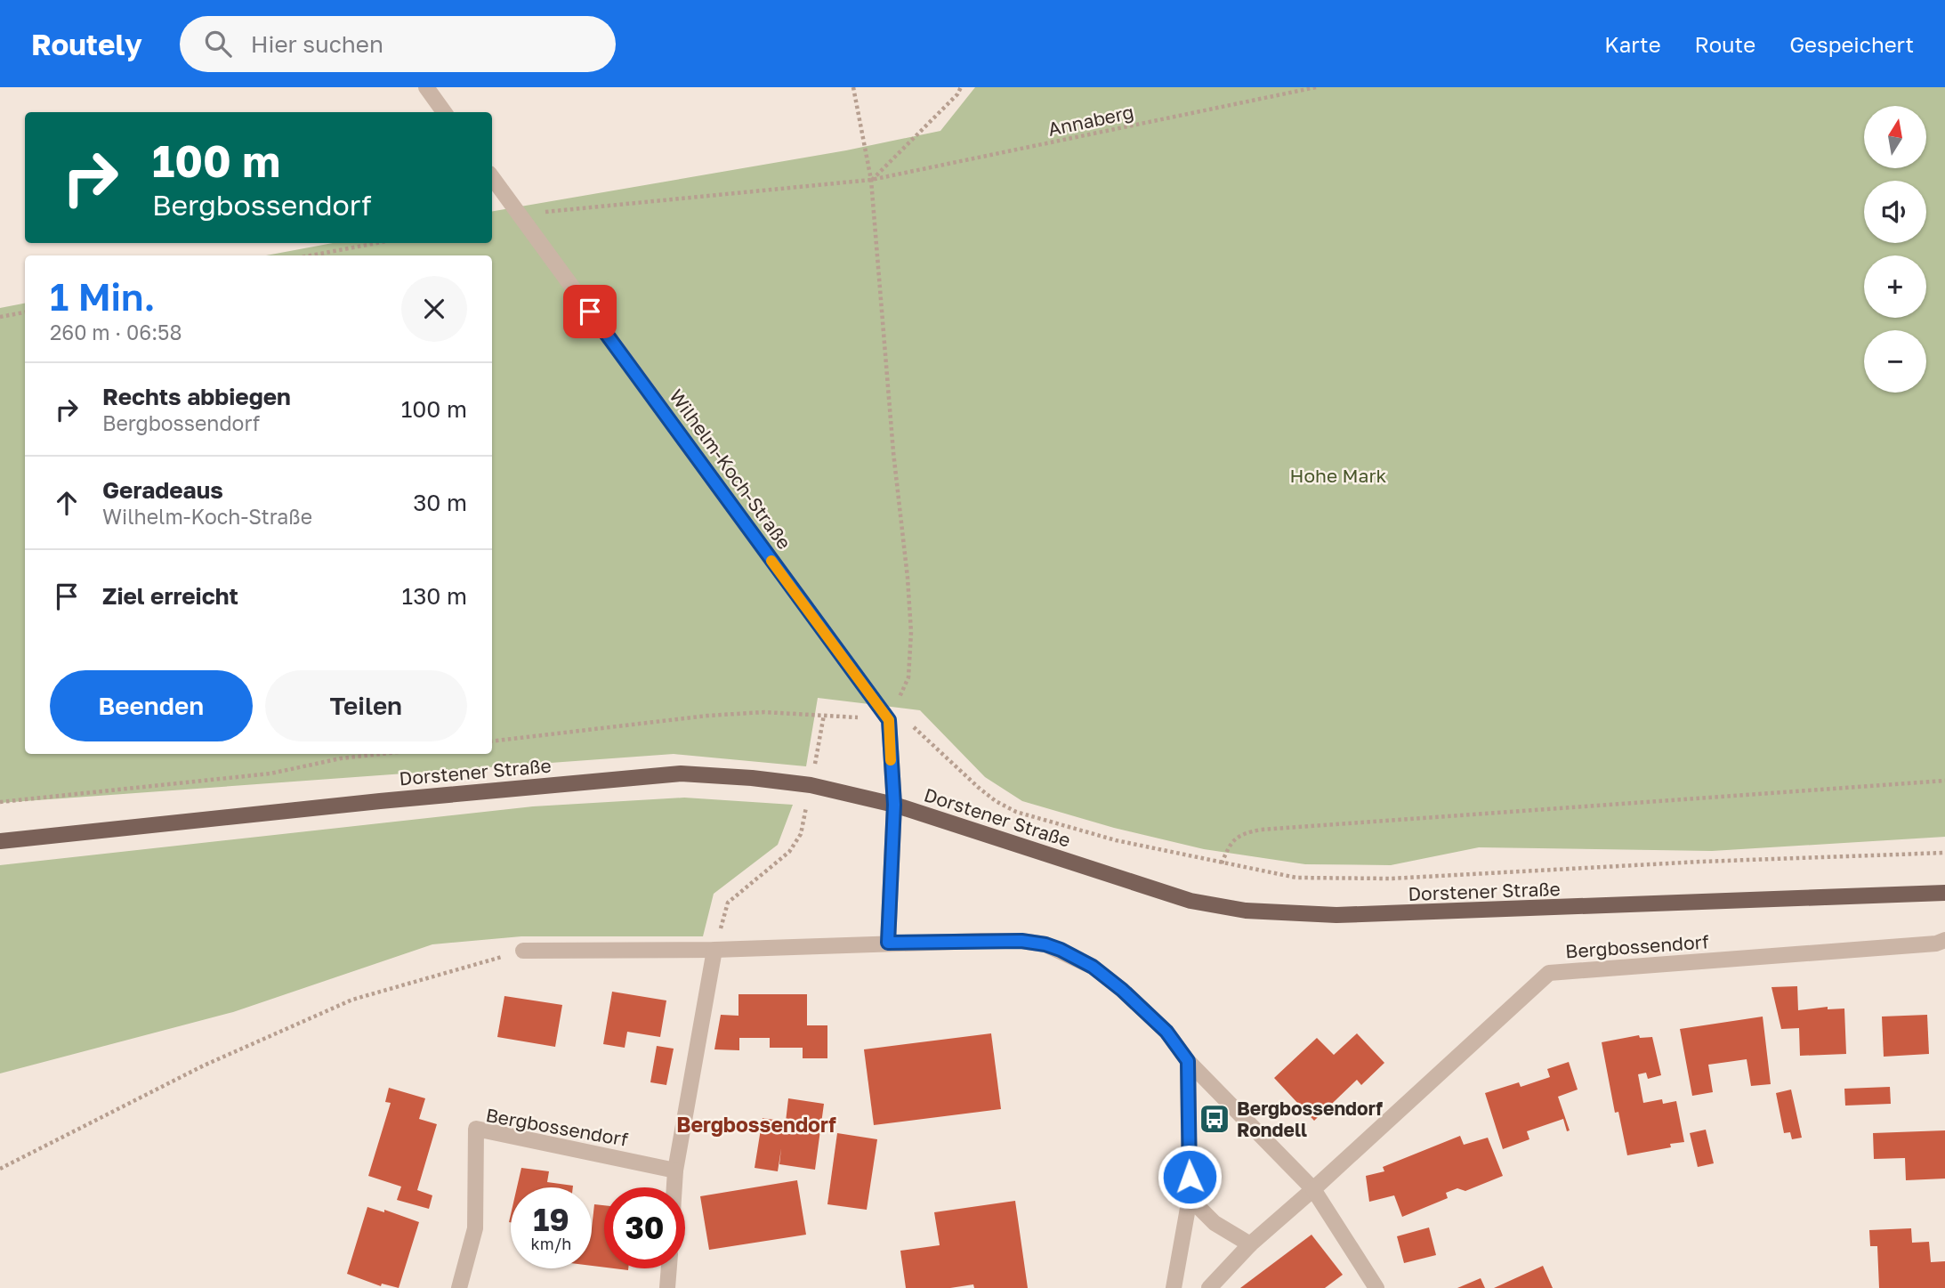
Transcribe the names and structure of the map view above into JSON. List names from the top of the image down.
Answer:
{
  "streets": {
    "main road": ["Dorstener Straße"],
    "street": ["Wilhelm-Koch-Straße", "Bergbossendorf"],
    "path": ["Annaberg"]
  },
  "crossings": [
    ["Annaberg", "Wilhelm-Koch-Straße"]
  ],
  "districts": ["Bergbossendorf"],
  "parks": ["Hohe Mark"],
  "places": {
    "bus stop": ["Bergbossendorf Rondell"]
  },
  "north": "top",
  "page": {
    "header": "Routely",
    "search": "Hier suchen",
    "nav": ["Karte", "Route", "Gespeichert"],
    "map_buttons": ["+", "−"],
    "turn": ["100 m", "Bergbossendorf"],
    "heading": ["1 Min.", "260 m · 06:58"],
    "list": [
      {
        "name": "Rechts abbiegen",
        "note": "Bergbossendorf",
        "value": "100 m"
      },
      {
        "name": "Geradeaus",
        "note": "Wilhelm-Koch-Straße",
        "value": "30 m"
      },
      {
        "name": "Ziel erreicht",
        "value": "130 m"
      }
    ],
    "buttons": ["Beenden", "Teilen"],
    "speed": "19 km/h",
    "limit": "30"
  }
}
